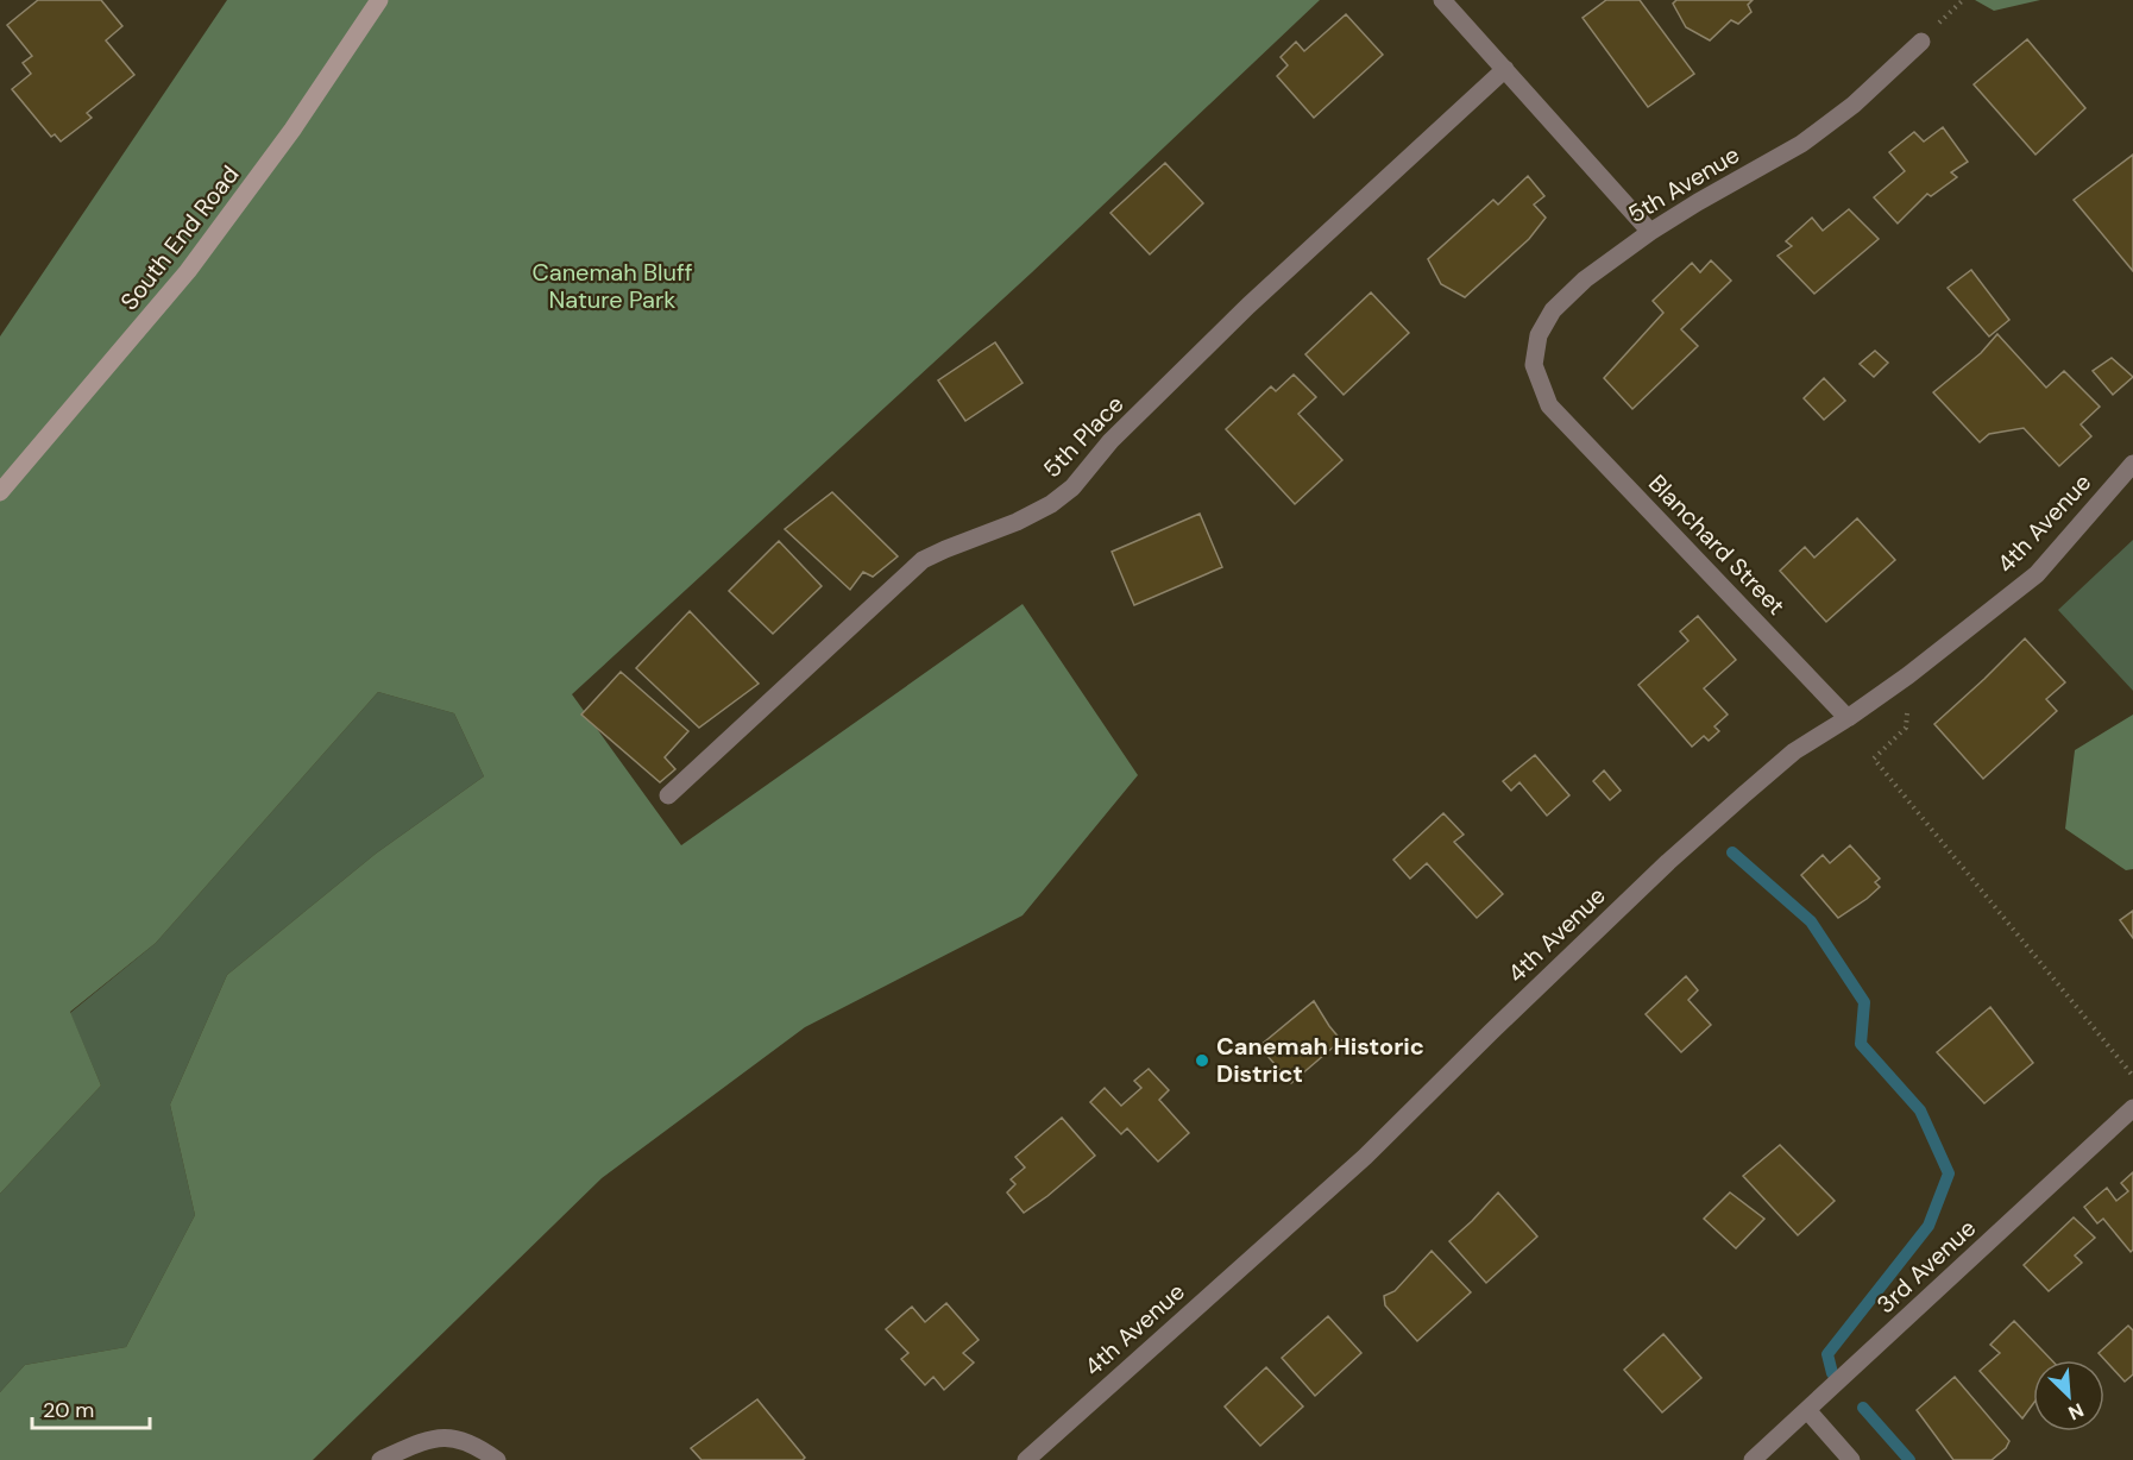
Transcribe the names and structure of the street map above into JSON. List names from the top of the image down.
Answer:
{
  "streets": {
    "main road": ["South End Road"],
    "street": [
      "5th Avenue",
      "5th Place",
      "4th Avenue",
      "Blanchard Street",
      "3rd Avenue"
    ]
  },
  "crossings": [
    ["5th Avenue", "Blanchard Street"],
    ["4th Avenue", "Blanchard Street"]
  ],
  "parks": ["Canemah Bluff Nature Park"],
  "places": ["Canemah Historic District"],
  "scale_bar": "20 m",
  "north": "bottom right"
}
